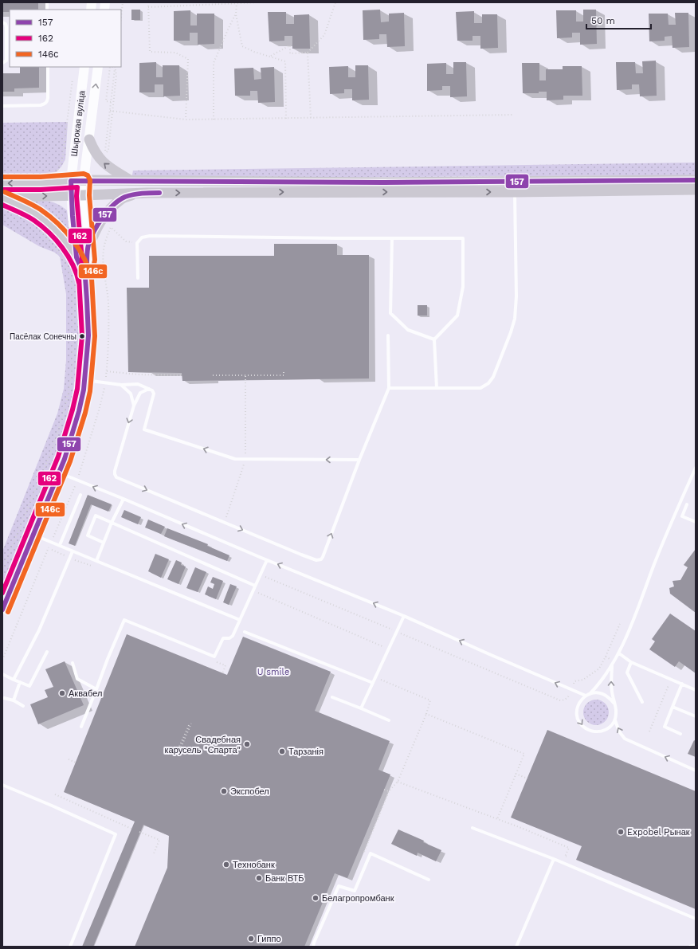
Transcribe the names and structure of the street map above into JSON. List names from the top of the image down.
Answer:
{
  "streets": {
    "main road": ["Шырокая вуліца"]
  },
  "parks": ["U smile"],
  "places": [
    "Пасёлак Сонечны",
    "Аквабел",
    "Свадебная карусель \"Спарта\"",
    "Тарзанія",
    "Экспобел",
    "Expobel Рынак",
    "Технобанк",
    "Банк ВТБ",
    "Белагропромбанк",
    "Гиппо"
  ],
  "lines": ["transit line 146с", "transit line 157", "transit line 162"],
  "legend": ["157", "162", "146с"],
  "scale_bar": "50 m"
}
